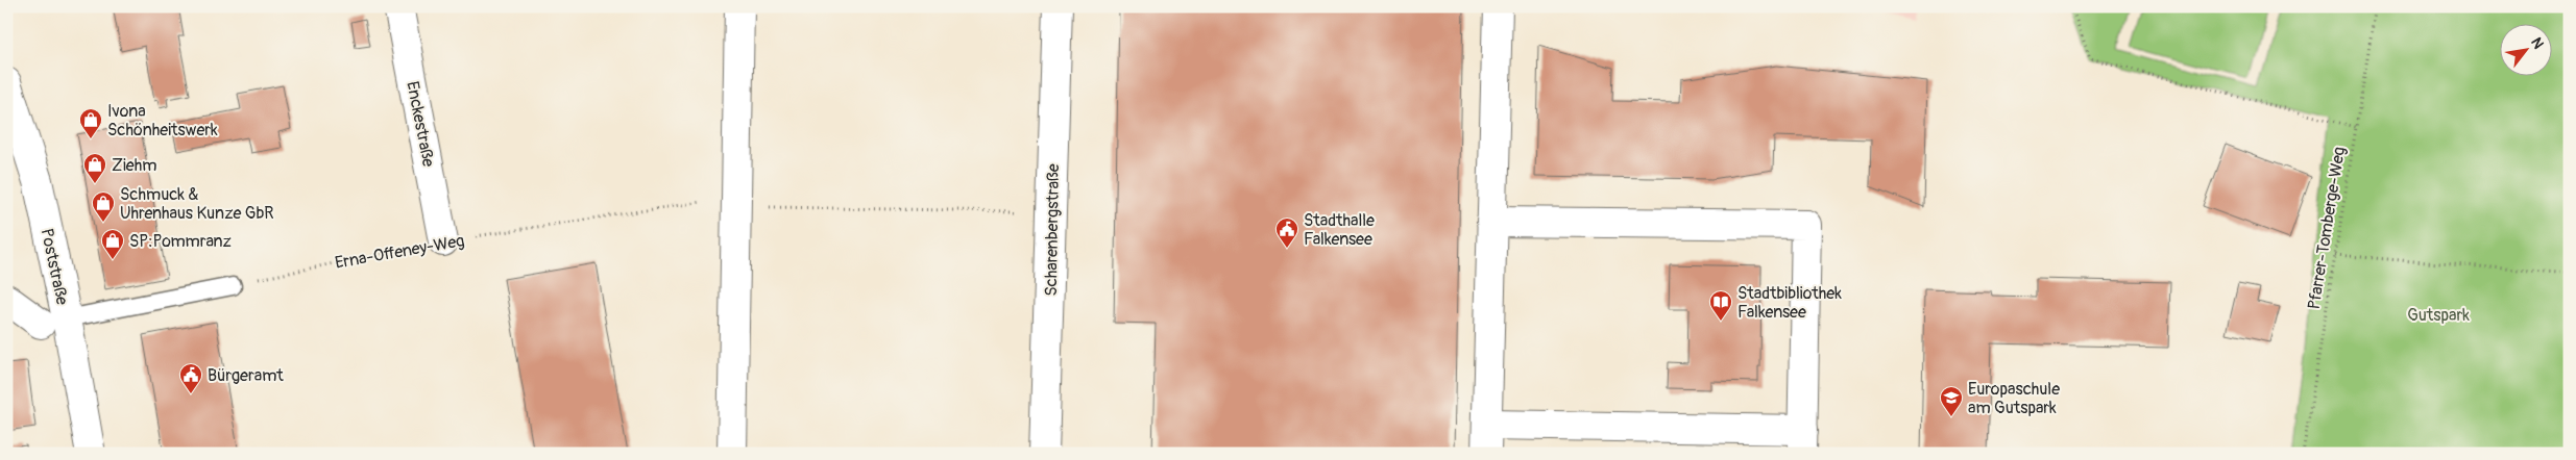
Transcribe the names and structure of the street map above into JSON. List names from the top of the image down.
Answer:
{
  "streets": {
    "street": ["Enckestraße", "Scharenbergstraße", "Poststraße"],
    "path": ["Pfarrer-Tomberge-Weg", "Erna-Offeney-Weg"]
  },
  "crossings": [
    ["Enckestraße", "Erna-Offeney-Weg"],
    ["Scharenbergstraße", "Erna-Offeney-Weg"]
  ],
  "parks": ["Gutspark"],
  "places": {
    "shop": [
      "Ivona Schönheitswerk",
      "Ziehm",
      "Schmuck & Uhrenhaus Kunze GbR",
      "SP:Pommranz"
    ],
    "public building": ["Stadthalle Falkensee", "Bürgeramt"],
    "library": ["Stadtbibliothek Falkensee"],
    "school or university": ["Europaschule am Gutspark"]
  },
  "north": "top right"
}
